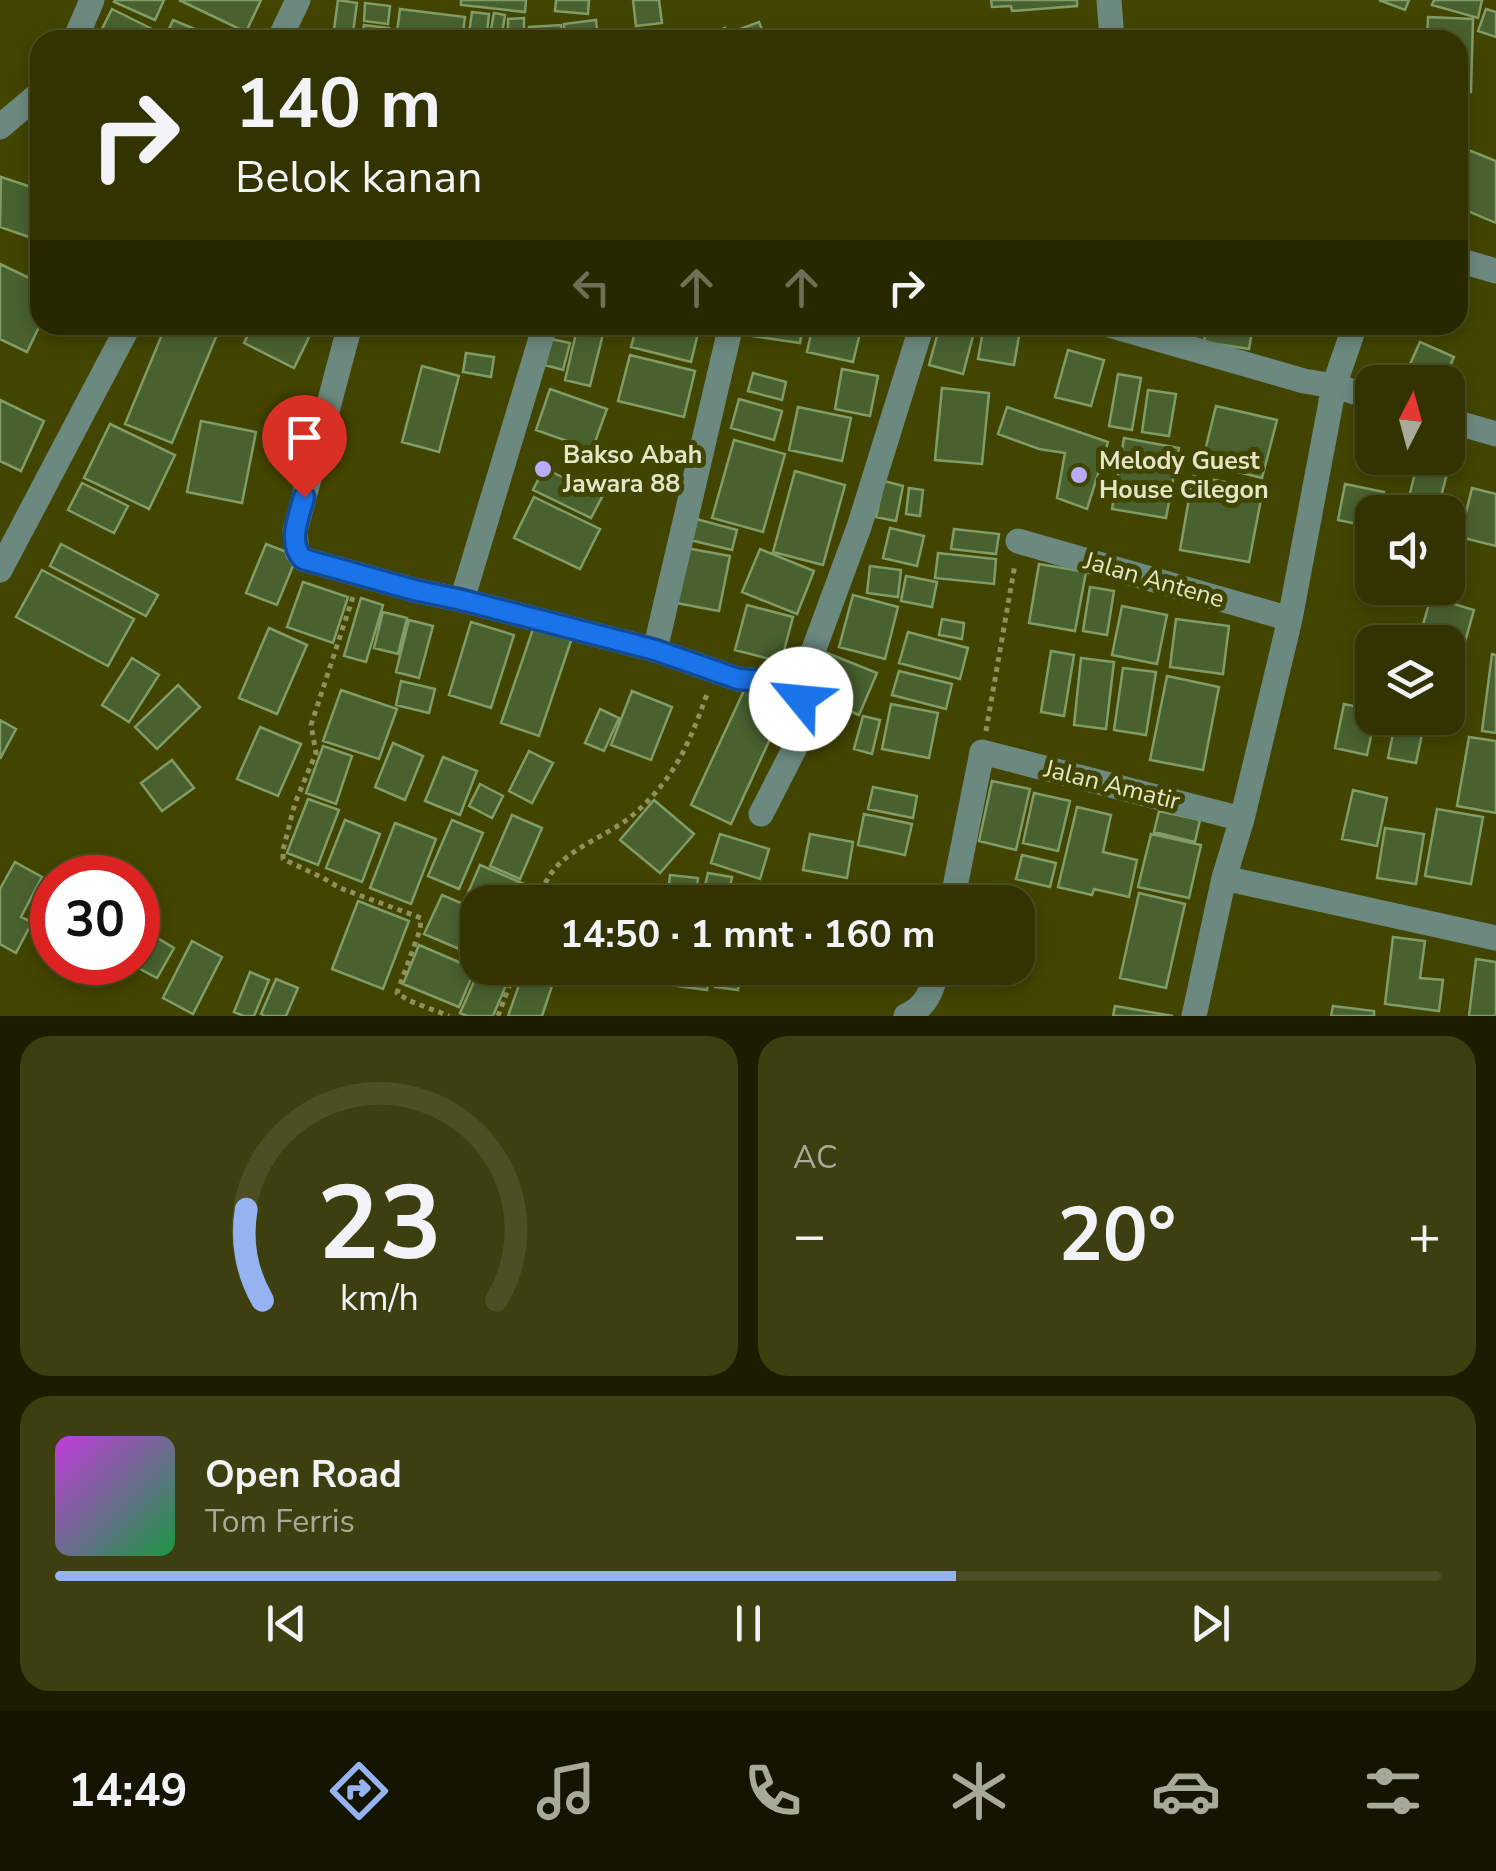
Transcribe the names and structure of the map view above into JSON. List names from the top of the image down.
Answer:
{
  "streets": {
    "street": ["Jalan Antene", "Jalan Amatir"]
  },
  "places": ["Bakso Abah Jawara 88", "Melody Guest House Cilegon"],
  "north": "top",
  "page": {
    "turn": ["140 m", "Belok kanan"],
    "limit": "30",
    "trip": "14:50 · 1 mnt · 160 m",
    "tile": "AC",
    "heat": ["−", "20°", "+"],
    "song": ["Open Road", "Tom Ferris"],
    "tabs": "14:49",
    "gauge": ["23", "km/h"]
  }
}
